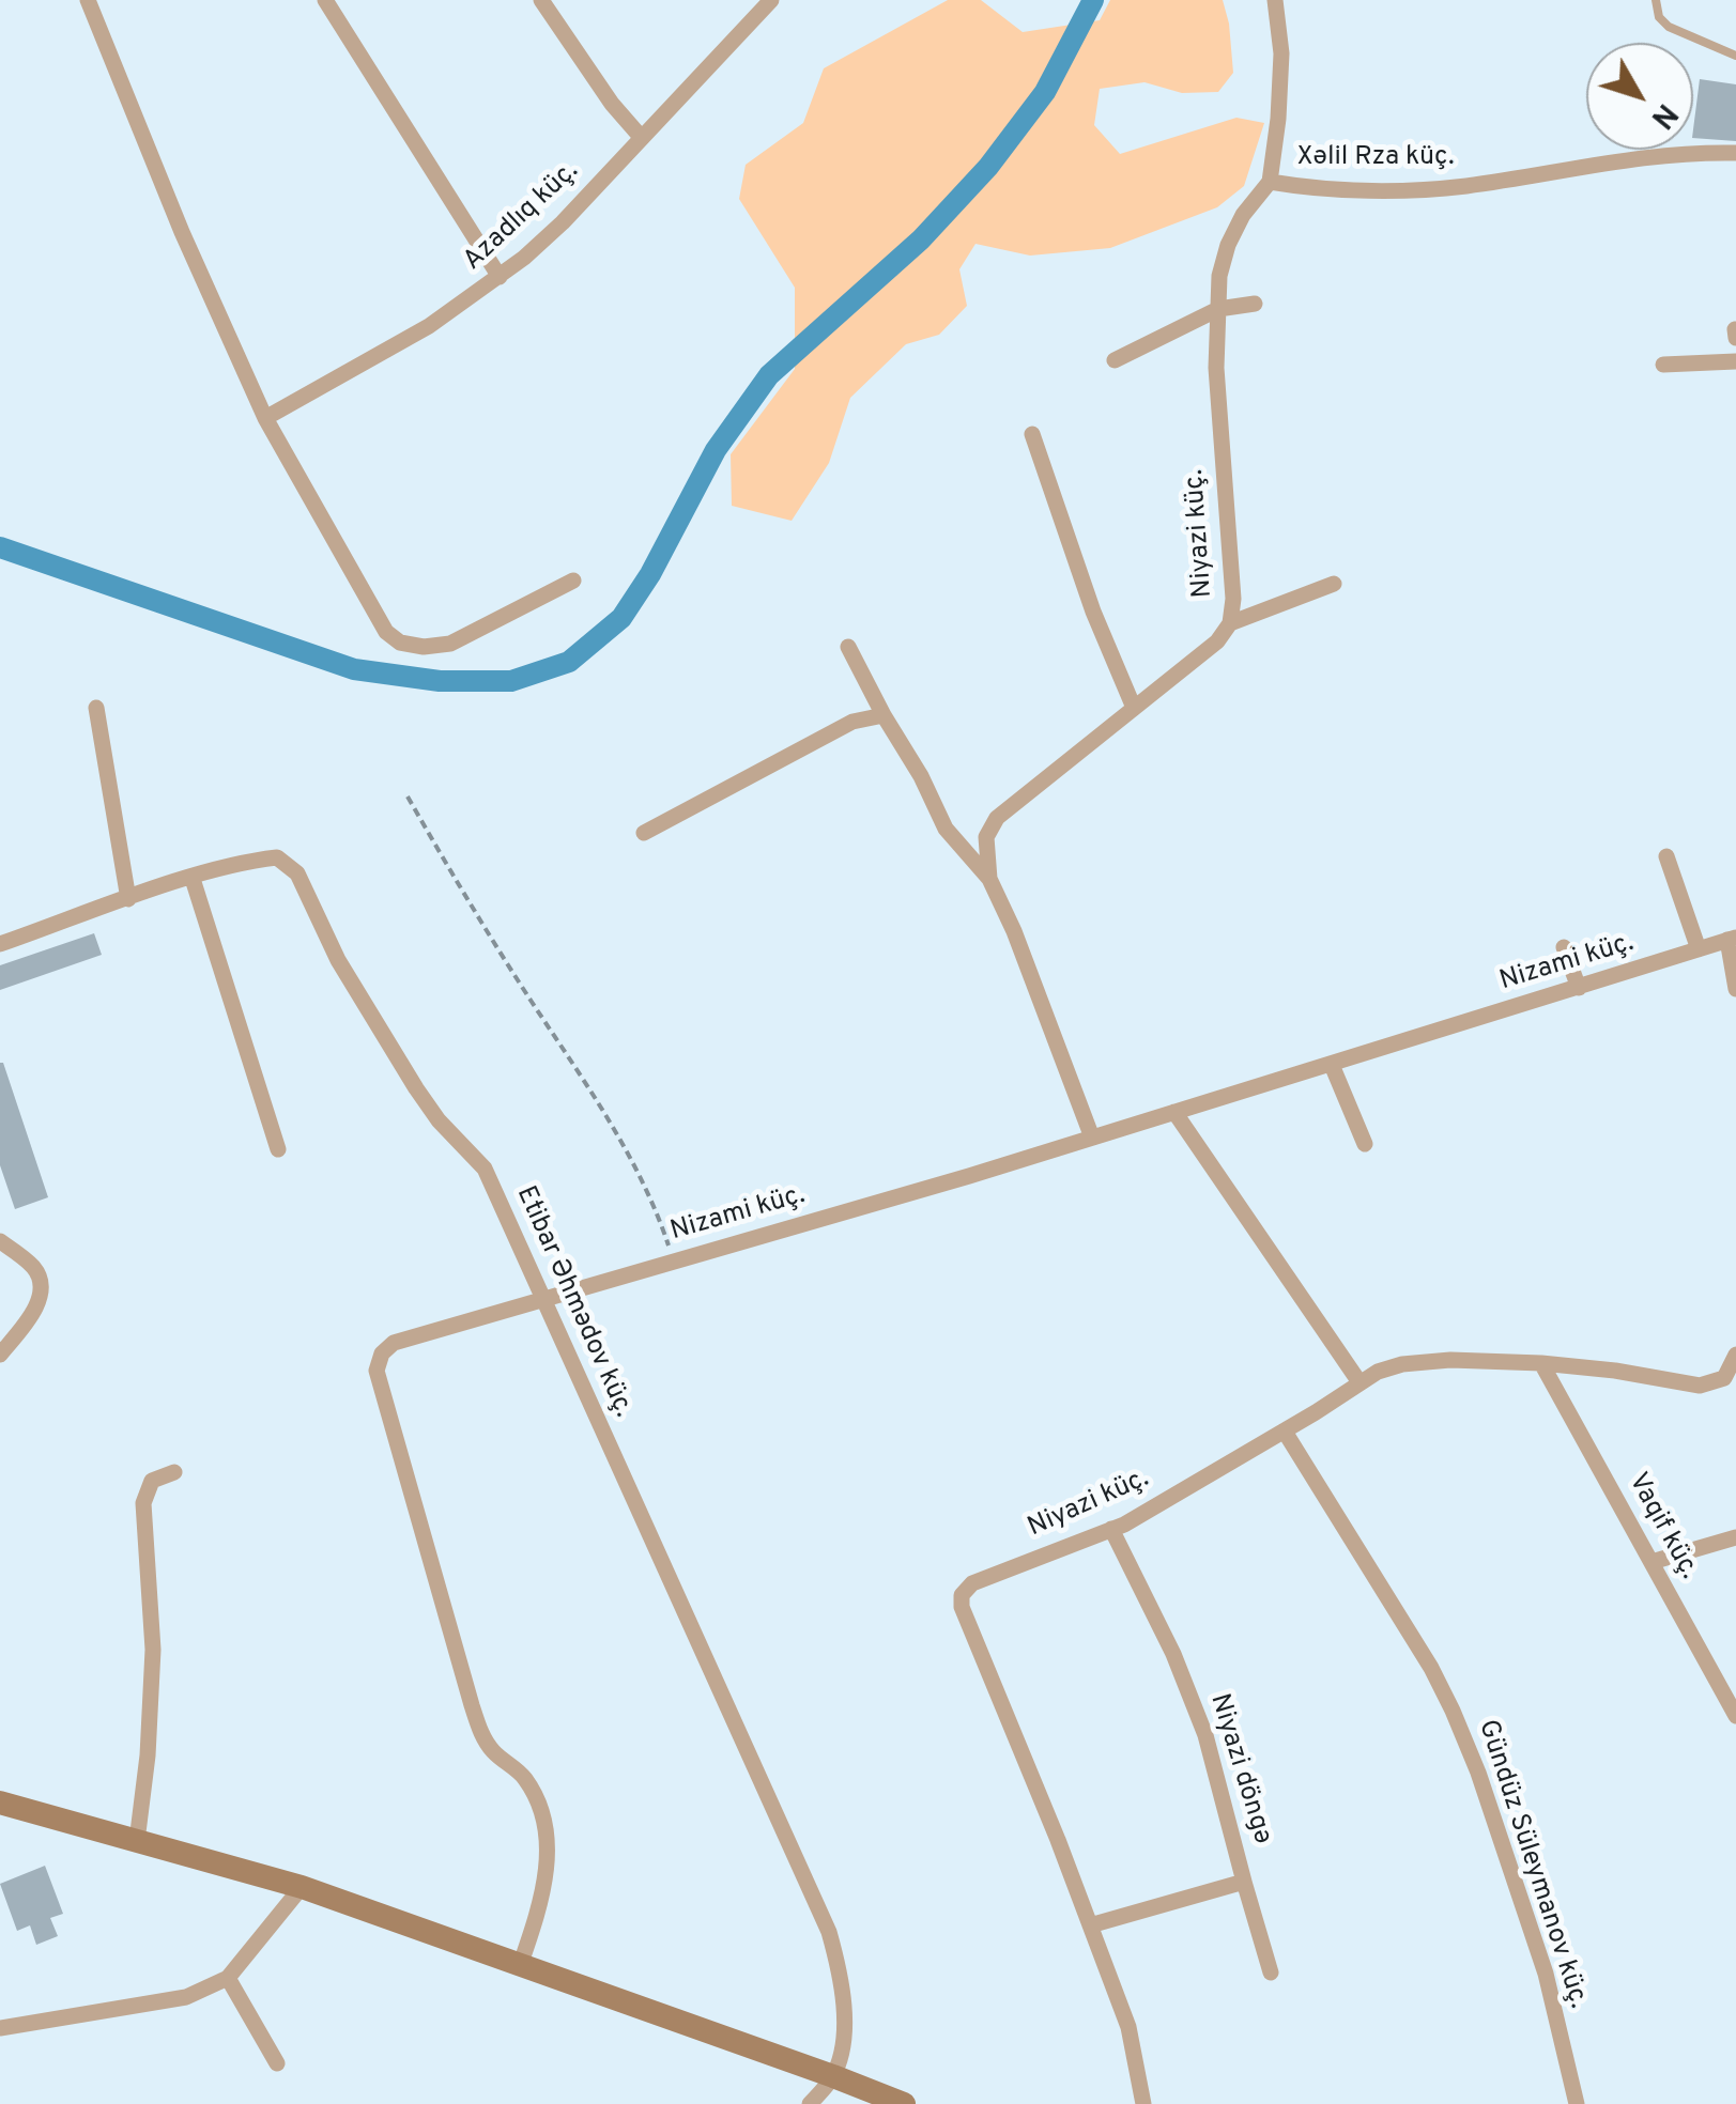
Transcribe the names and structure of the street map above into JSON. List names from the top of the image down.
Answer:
{
  "streets": {
    "street": [
      "Xəlil Rza küç.",
      "Azadlıq küç.",
      "Niyazi küç.",
      "Nizami küç.",
      "Etibar Əhmədov küç.",
      "Vaqif küç.",
      "Niyazi döngə",
      "Gündüz Süleymanov küç."
    ]
  },
  "crossings": [
    ["Xəlil Rza küç.", "Niyazi küç."],
    ["Niyazi küç.", "Vaqif küç."],
    ["Niyazi küç.", "Niyazi döngə"],
    ["Niyazi küç.", "Gündüz Süleymanov küç."],
    ["Nizami küç.", "Etibar Əhmədov küç."]
  ],
  "north": "bottom right"
}
